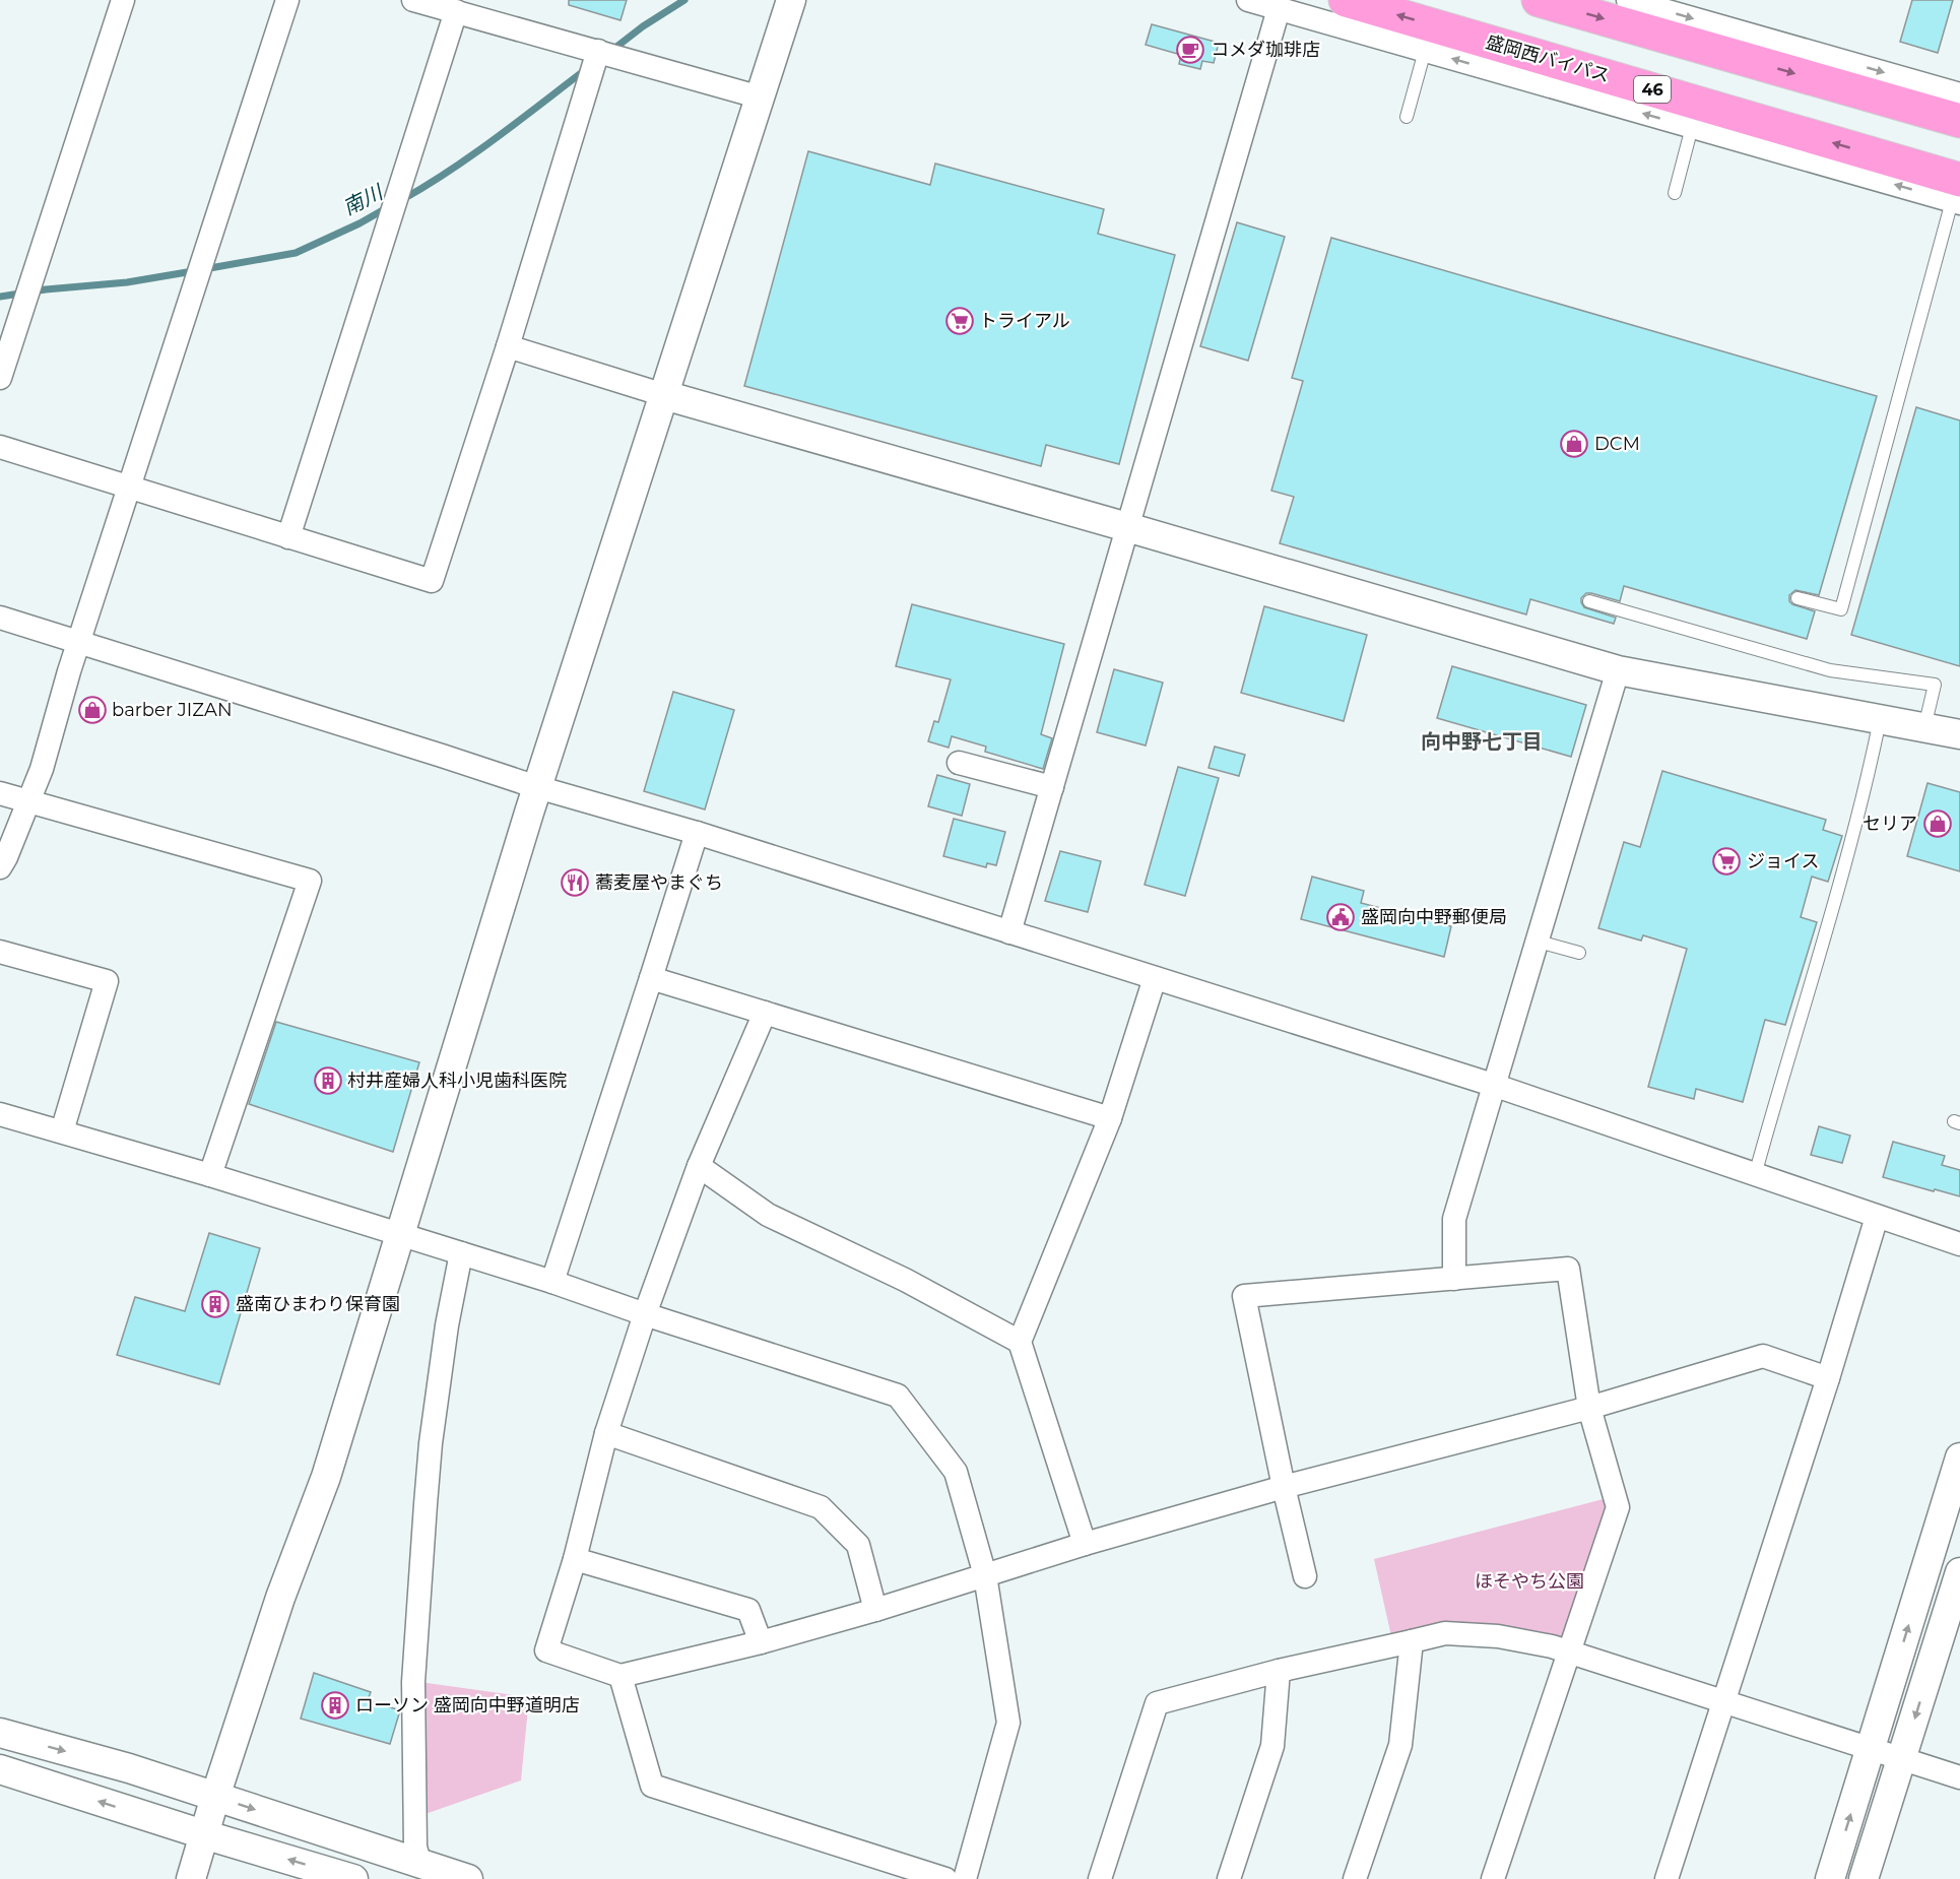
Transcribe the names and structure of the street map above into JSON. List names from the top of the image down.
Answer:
{
  "streets": {
    "highway": ["盛岡西バイパス", "46"]
  },
  "districts": ["向中野七丁目"],
  "water": ["南川"],
  "parks": ["ほそやち公園"],
  "places": {
    "cafe": ["コメダ珈琲店"],
    "supermarket": ["トライアル", "ジョイス"],
    "shop": ["DCM", "barber JIZAN", "セリア"],
    "restaurant": ["蕎麦屋やまぐち"],
    "public building": ["盛岡向中野郵便局"],
    "building": ["村井産婦人科小児歯科医院", "盛南ひまわり保育園", "ローソン 盛岡向中野道明店"]
  }
}
